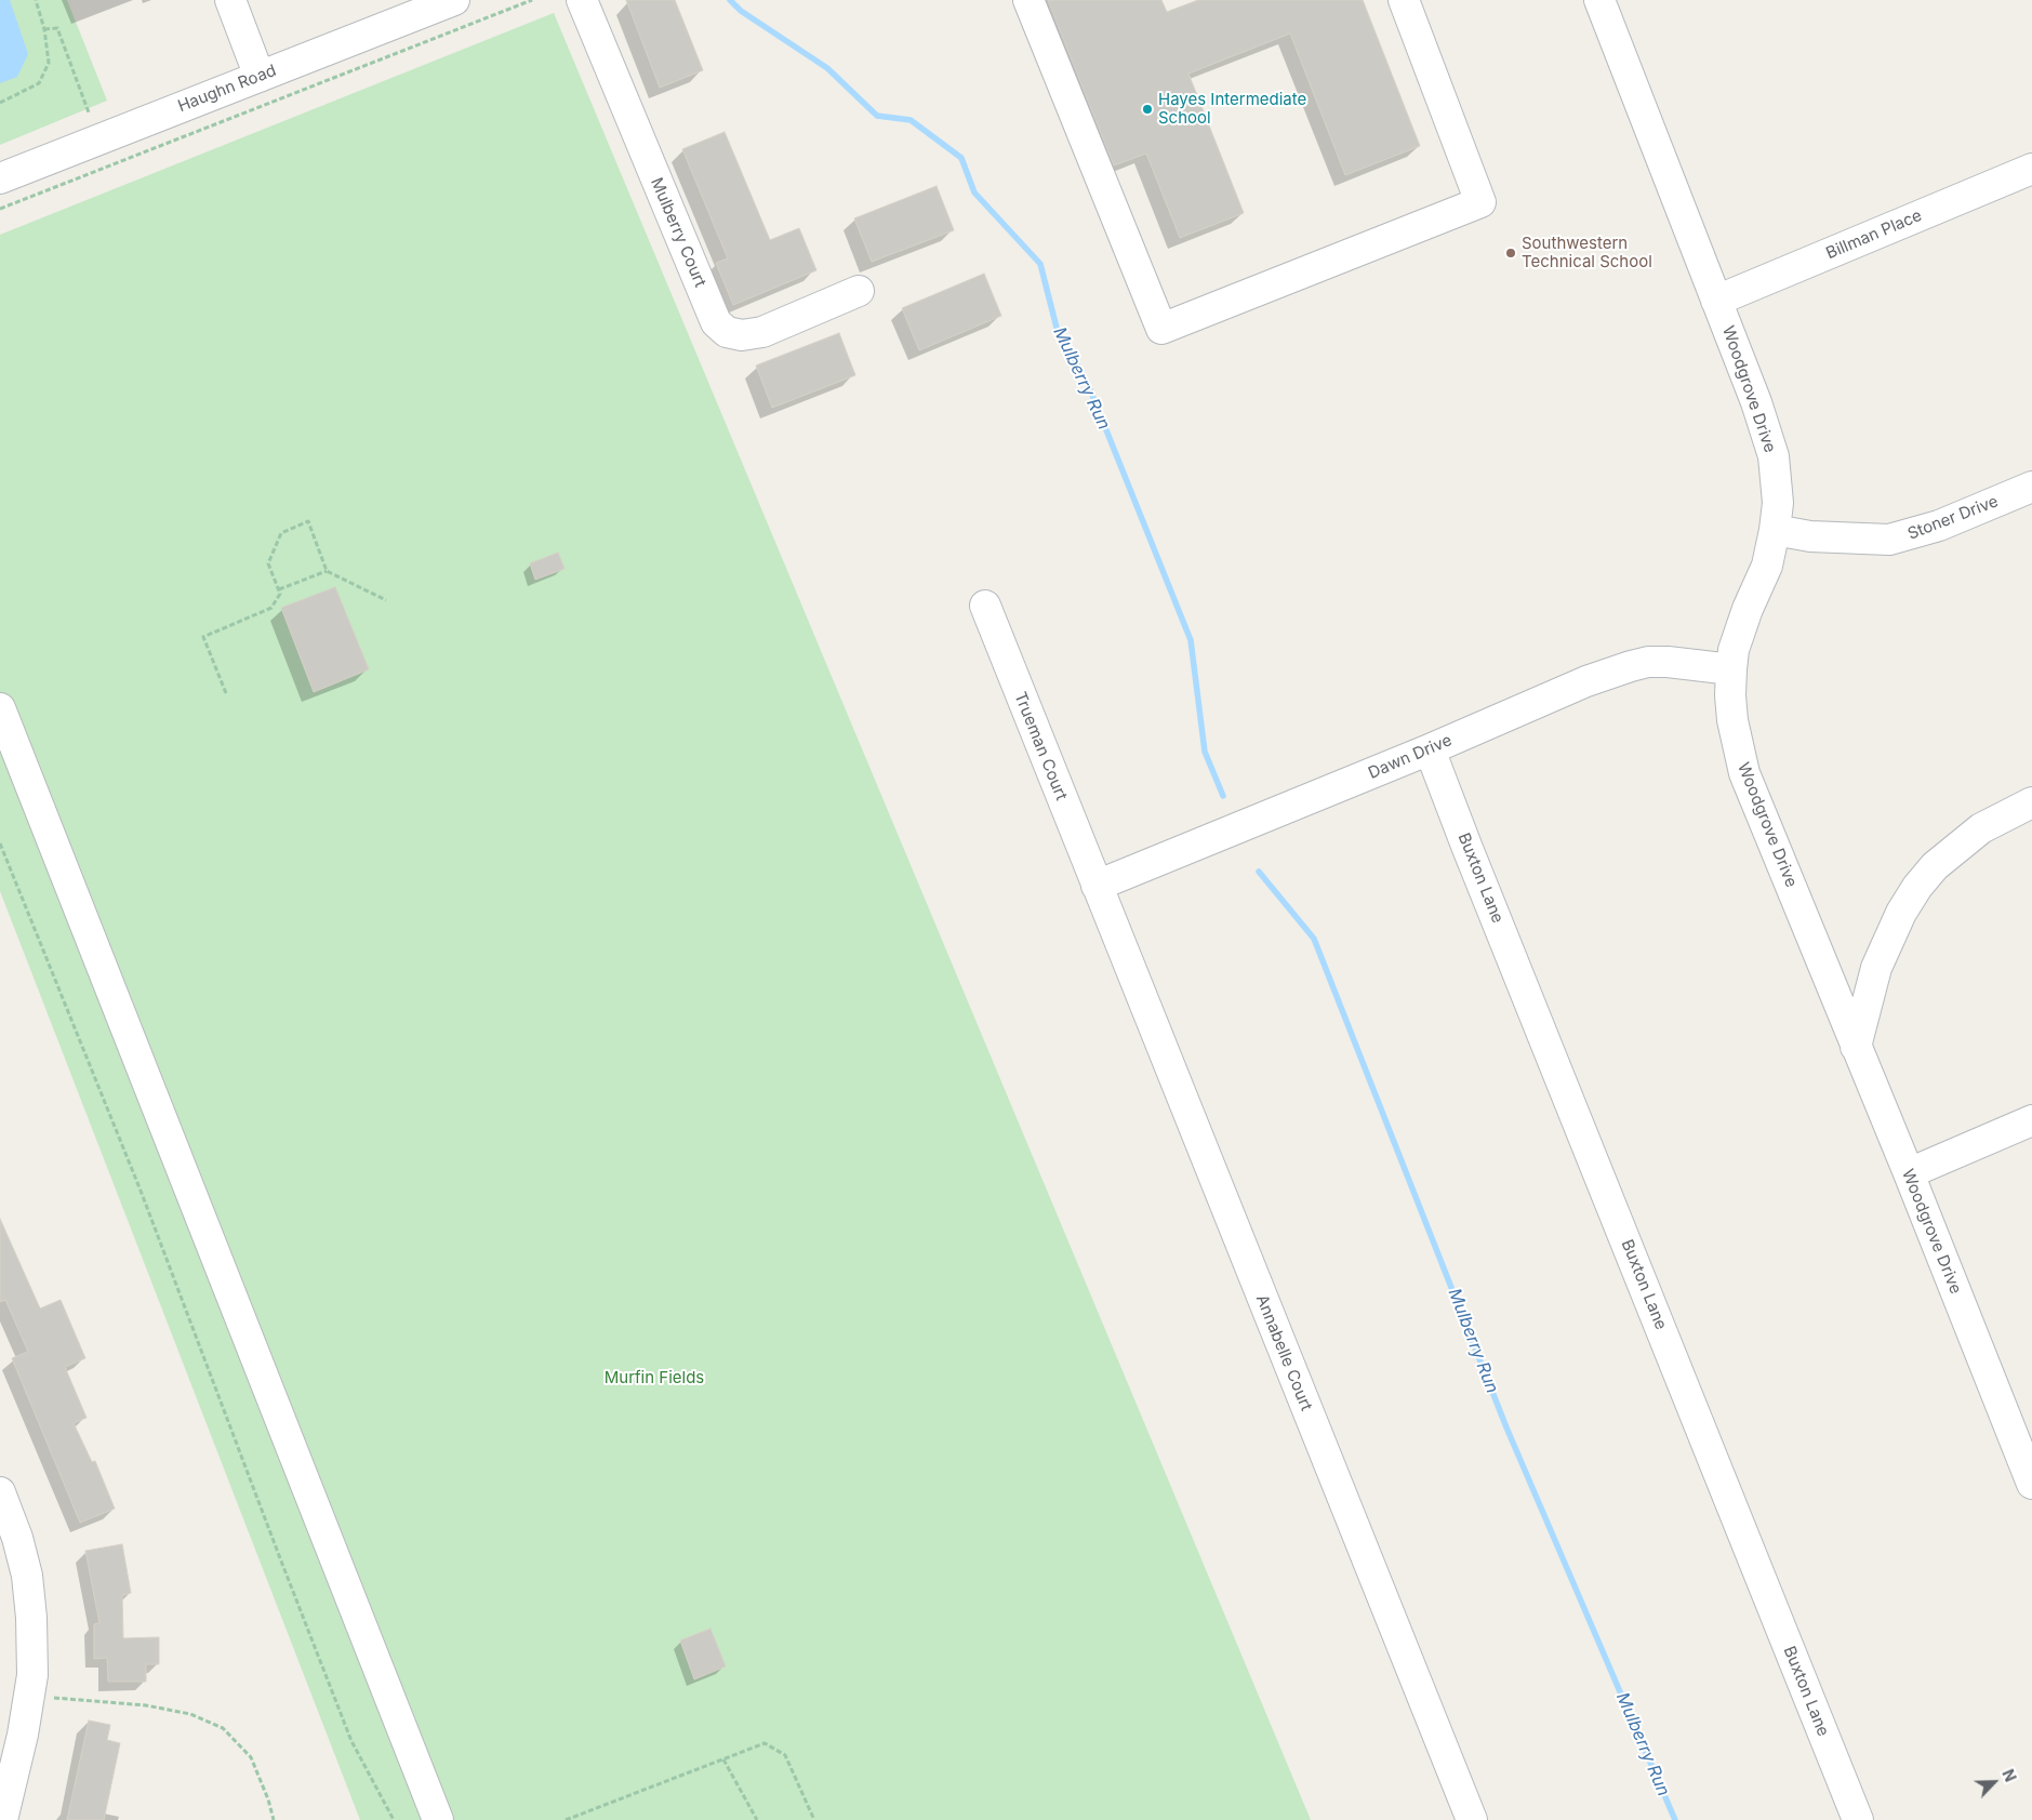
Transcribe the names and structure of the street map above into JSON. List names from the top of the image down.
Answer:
{
  "streets": {
    "street": [
      "Haughn Road",
      "Mulberry Court",
      "Billman Place",
      "Woodgrove Drive",
      "Stoner Drive",
      "Trueman Court",
      "Dawn Drive",
      "Buxton Lane",
      "Annabelle Court"
    ]
  },
  "crossings": [
    ["Billman Place", "Woodgrove Drive"],
    ["Woodgrove Drive", "Stoner Drive"],
    ["Woodgrove Drive", "Dawn Drive"],
    ["Trueman Court", "Dawn Drive"],
    ["Trueman Court", "Annabelle Court"],
    ["Dawn Drive", "Buxton Lane"],
    ["Dawn Drive", "Annabelle Court"]
  ],
  "water": ["Mulberry Run"],
  "parks": ["Murfin Fields"],
  "places": ["Hayes Intermediate School", "Southwestern Technical School"],
  "north": "top right"
}
